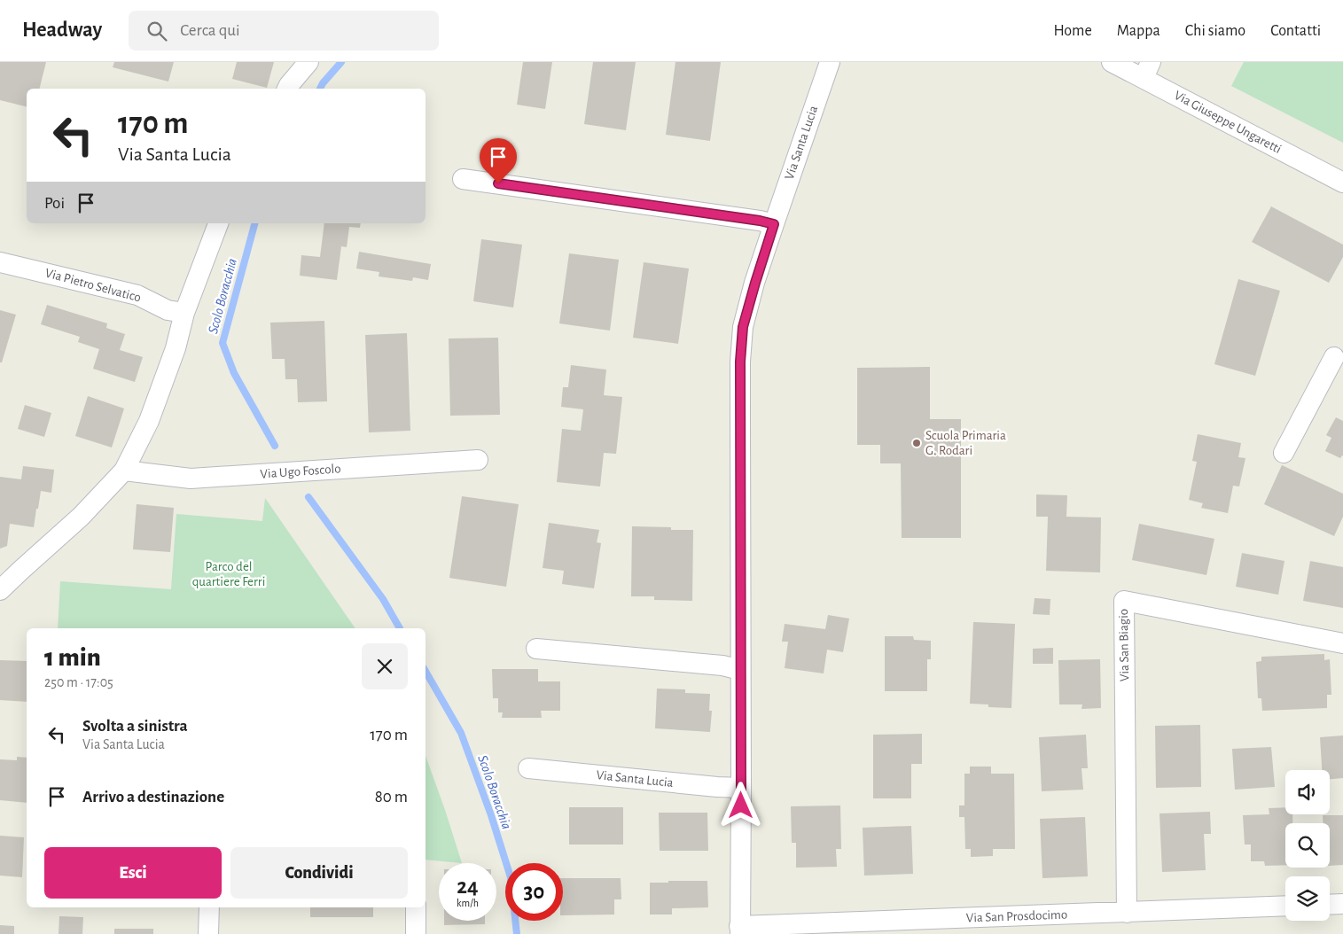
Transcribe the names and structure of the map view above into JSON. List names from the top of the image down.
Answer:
{
  "streets": {
    "street": [
      "Via Giuseppe Ungaretti",
      "Via Santa Lucia",
      "Via Pietro Selvatico",
      "Via Ugo Foscolo",
      "Via San Biagio",
      "Via San Prosdocimo"
    ]
  },
  "crossings": [
    ["Via Santa Lucia", "Via San Prosdocimo"],
    ["Via San Biagio", "Via San Prosdocimo"]
  ],
  "water": ["Scolo Boracchia"],
  "parks": ["Parco del quartiere Ferri"],
  "places": ["Scuola Primaria G. Rodari"],
  "page": {
    "header": "Headway",
    "search": "Cerca qui",
    "nav": [
      "Home",
      "Mappa",
      "Chi siamo",
      "Contatti"
    ],
    "turn": ["170 m", "Via Santa Lucia"],
    "then": "Poi",
    "heading": ["1 min", "250 m · 17:05"],
    "list": [
      {
        "name": "Svolta a sinistra",
        "note": "Via Santa Lucia",
        "value": "170 m"
      },
      {
        "name": "Arrivo a destinazione",
        "value": "80 m"
      }
    ],
    "buttons": ["Esci", "Condividi"],
    "speed": "24 km/h",
    "limit": "30"
  }
}
